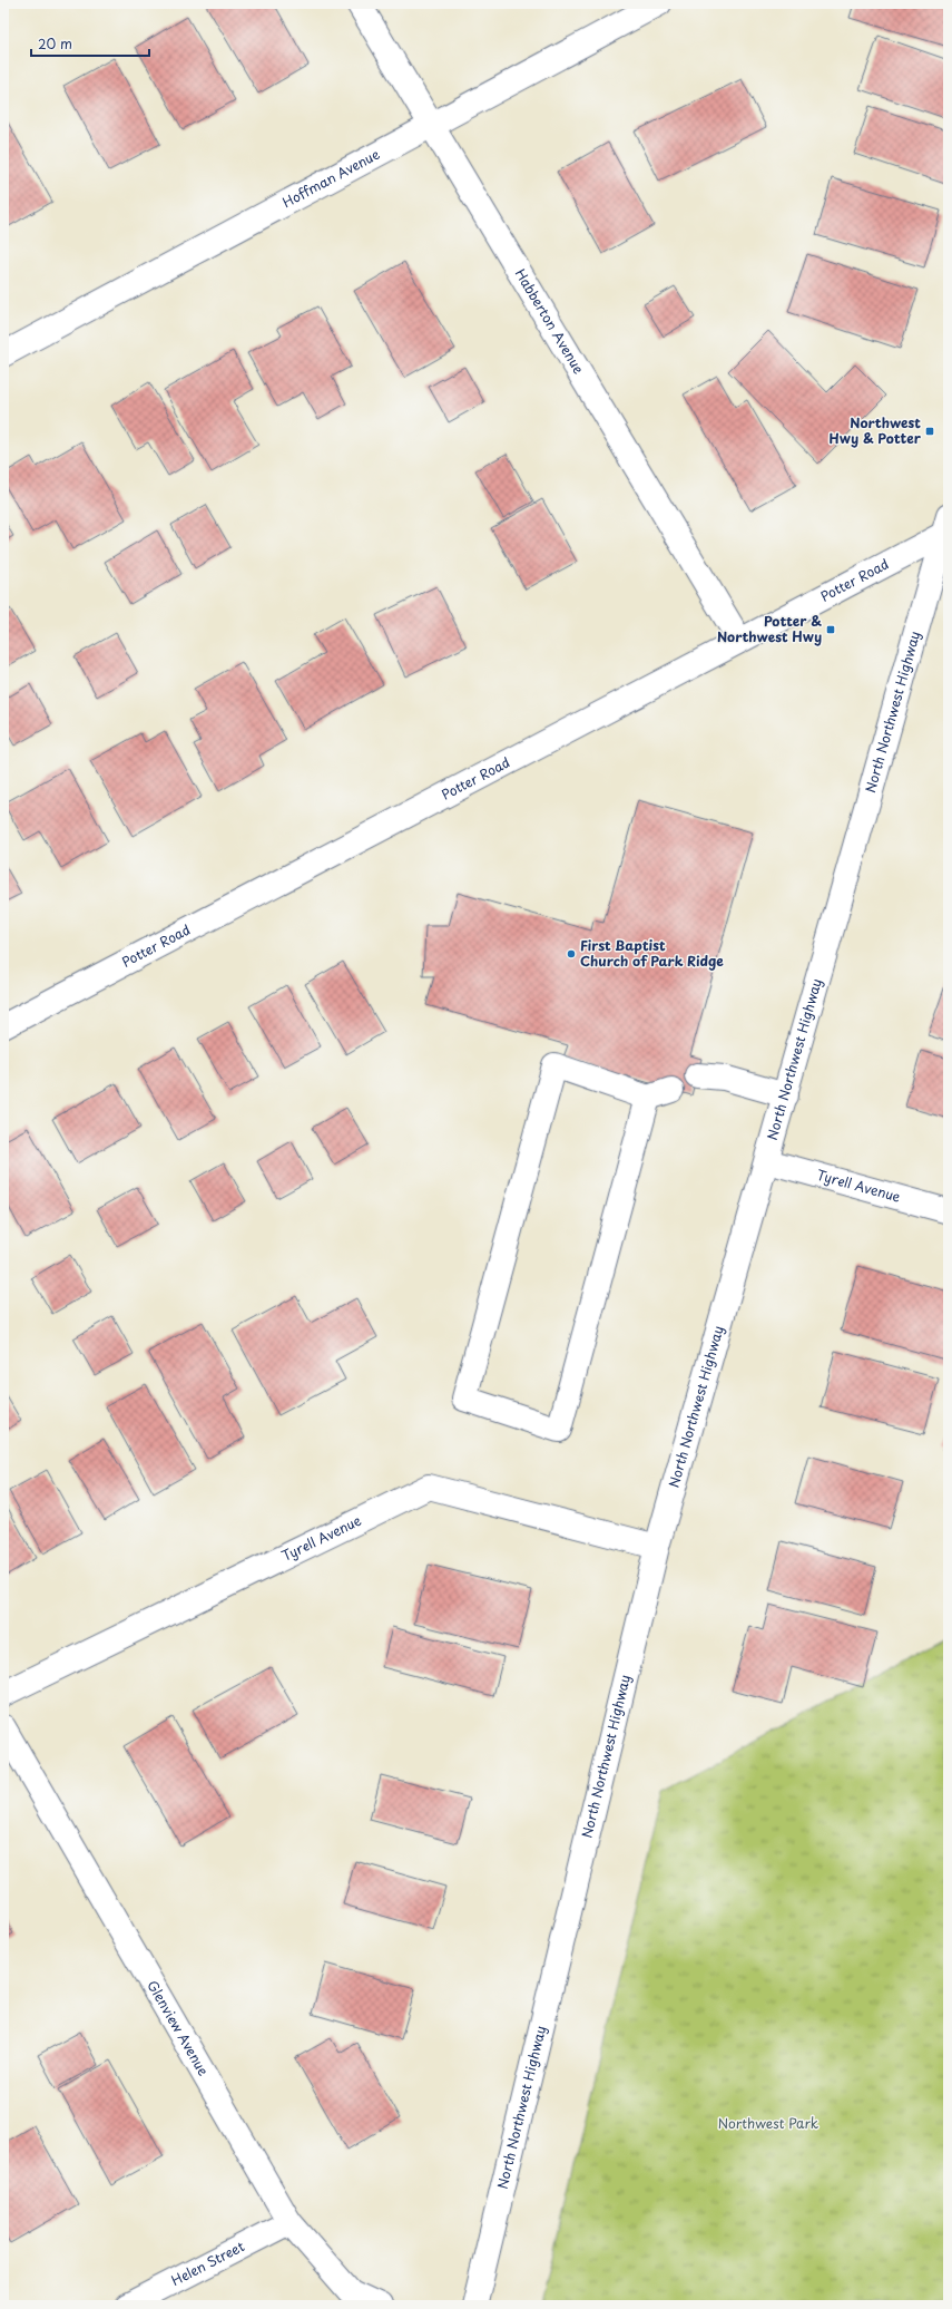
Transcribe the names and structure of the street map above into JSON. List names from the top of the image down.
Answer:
{
  "streets": {
    "street": [
      "Hoffman Avenue",
      "Habberton Avenue",
      "Potter Road",
      "North Northwest Highway",
      "Tyrell Avenue",
      "Glenview Avenue",
      "Helen Street"
    ]
  },
  "crossings": [
    ["Hoffman Avenue", "Habberton Avenue"],
    ["Habberton Avenue", "Potter Road"],
    ["Potter Road", "North Northwest Highway"],
    ["North Northwest Highway", "Tyrell Avenue"],
    ["Glenview Avenue", "Helen Street"]
  ],
  "parks": ["Northwest Park"],
  "places": {
    "transit": ["Northwest Hwy & Potter", "Potter & Northwest Hwy"],
    "other": ["First Baptist Church of Park Ridge"]
  },
  "scale_bar": "20 m"
}
